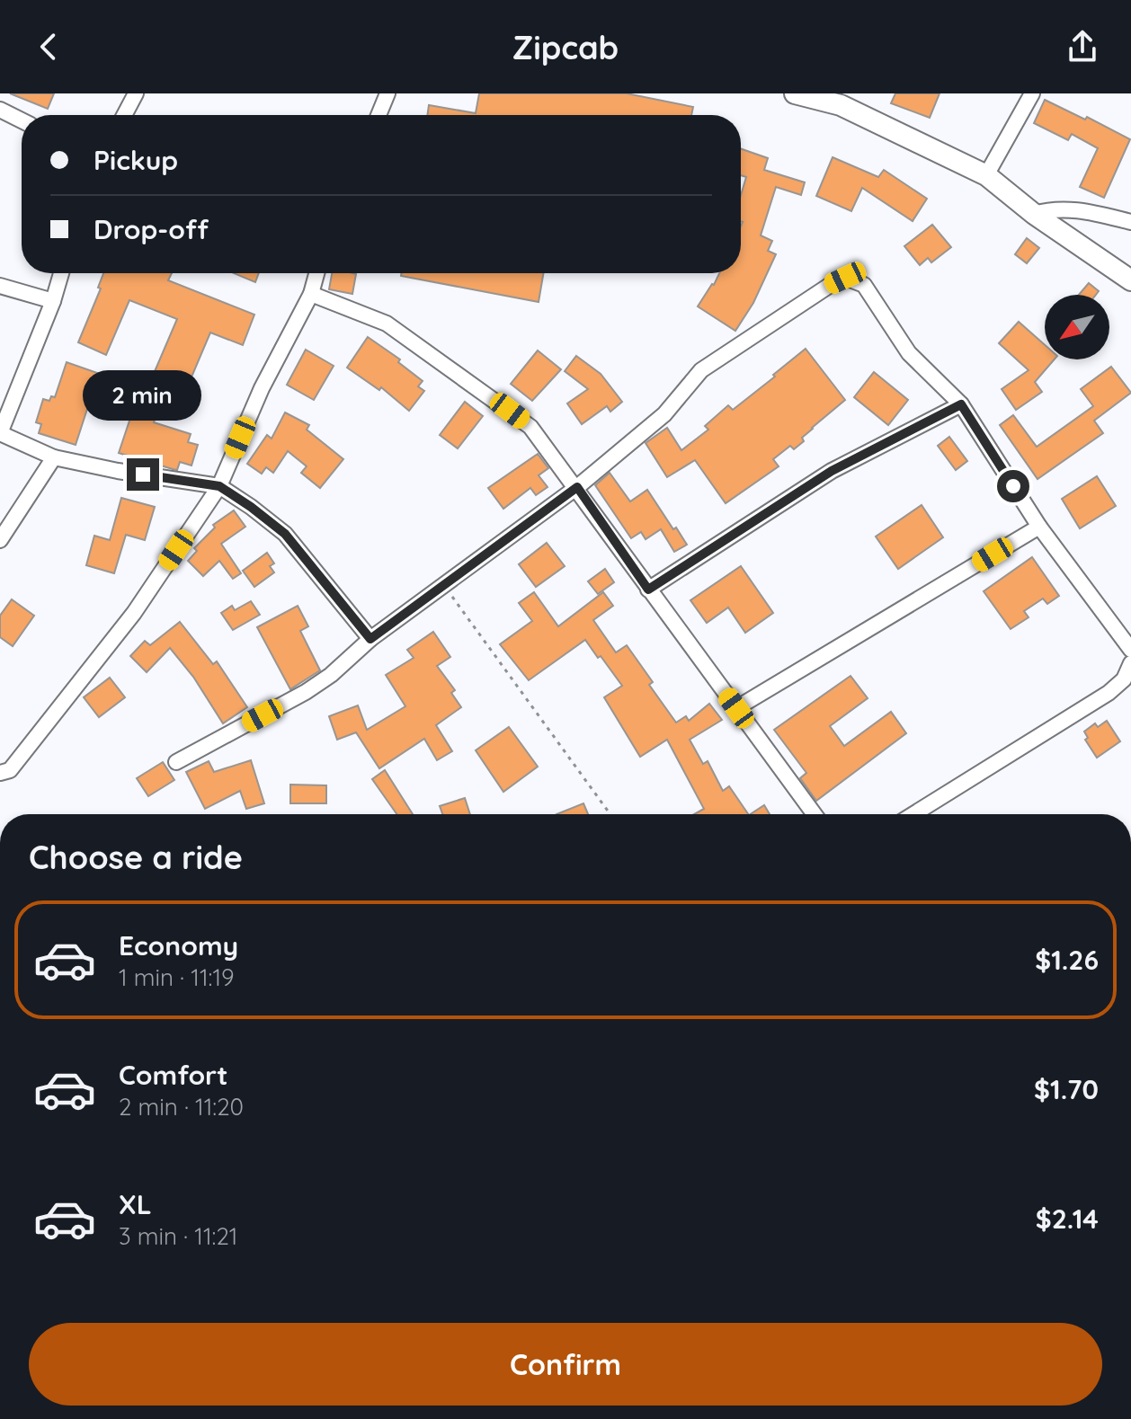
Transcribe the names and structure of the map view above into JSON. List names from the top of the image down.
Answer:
{
  "north": "bottom left",
  "page": {
    "header": "Zipcab",
    "banner": ["Pickup", "Drop-off"],
    "bubble": "2 min",
    "heading": "Choose a ride",
    "list": [
      {
        "name": "Economy",
        "note": "1 min · 11:19",
        "value": "$1.26"
      },
      {
        "name": "Comfort",
        "note": "2 min · 11:20",
        "value": "$1.70"
      },
      {
        "name": "XL",
        "note": "3 min · 11:21",
        "value": "$2.14"
      }
    ],
    "buttons": "Confirm"
  }
}
